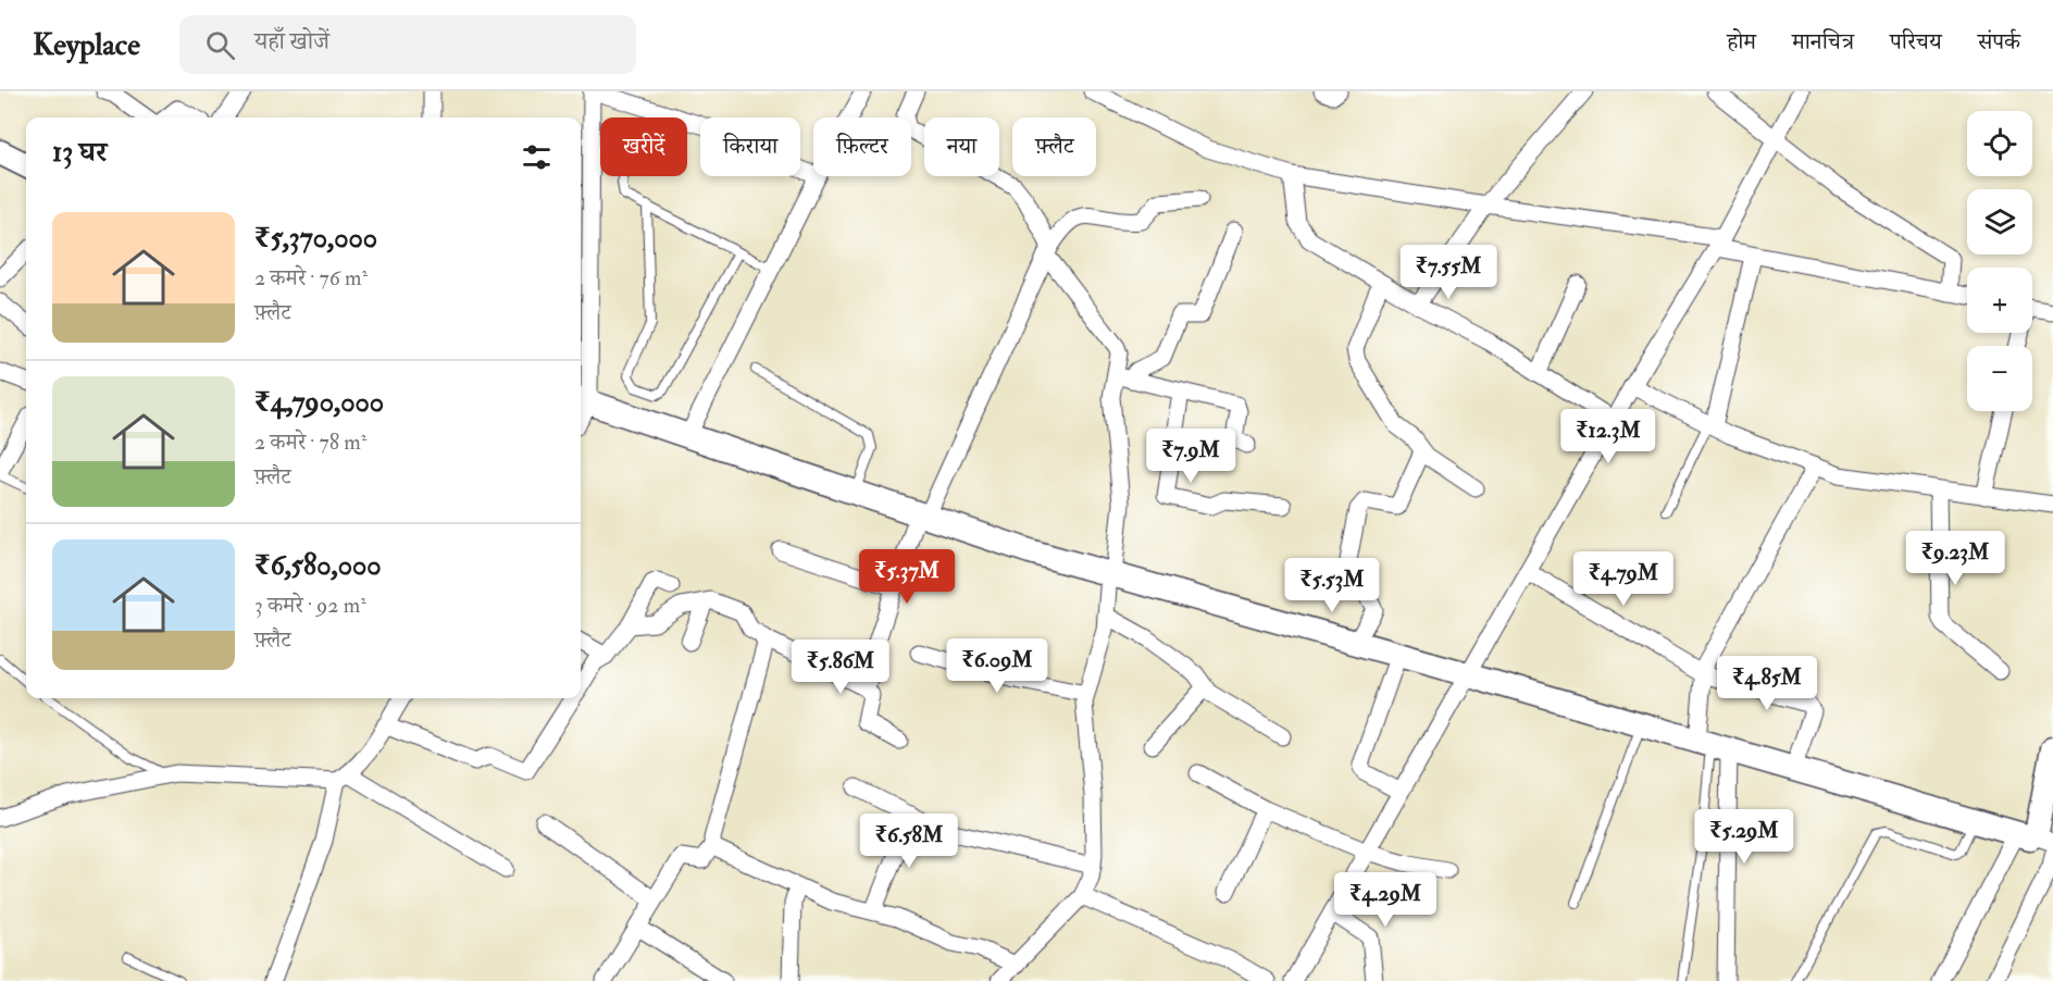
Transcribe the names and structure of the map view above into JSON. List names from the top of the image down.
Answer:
{
  "page": {
    "header": "Keyplace",
    "search": "यहाँ खोजें",
    "nav": [
      "होम",
      "मानचित्र",
      "परिचय",
      "संपर्क"
    ],
    "map_buttons": ["+", "−"],
    "chip": [
      "खरीदें",
      "किराया",
      "फ़िल्टर",
      "नया",
      "फ़्लैट"
    ],
    "heading": "13 घर",
    "list": [
      {
        "name": "₹5,370,000",
        "note": "2 कमरे · 76 m² · फ़्लैट"
      },
      {
        "name": "₹4,790,000",
        "note": "2 कमरे · 78 m² · फ़्लैट"
      },
      {
        "name": "₹6,580,000",
        "note": "3 कमरे · 92 m² · फ़्लैट"
      }
    ],
    "price": [
      "₹7.55M",
      "₹12.3M",
      "₹7.9M",
      "₹9.23M",
      "₹5.37M",
      "₹4.79M",
      "₹5.53M",
      "₹6.09M",
      "₹5.86M",
      "₹4.85M",
      "₹5.29M",
      "₹6.58M",
      "₹4.29M"
    ]
  }
}
